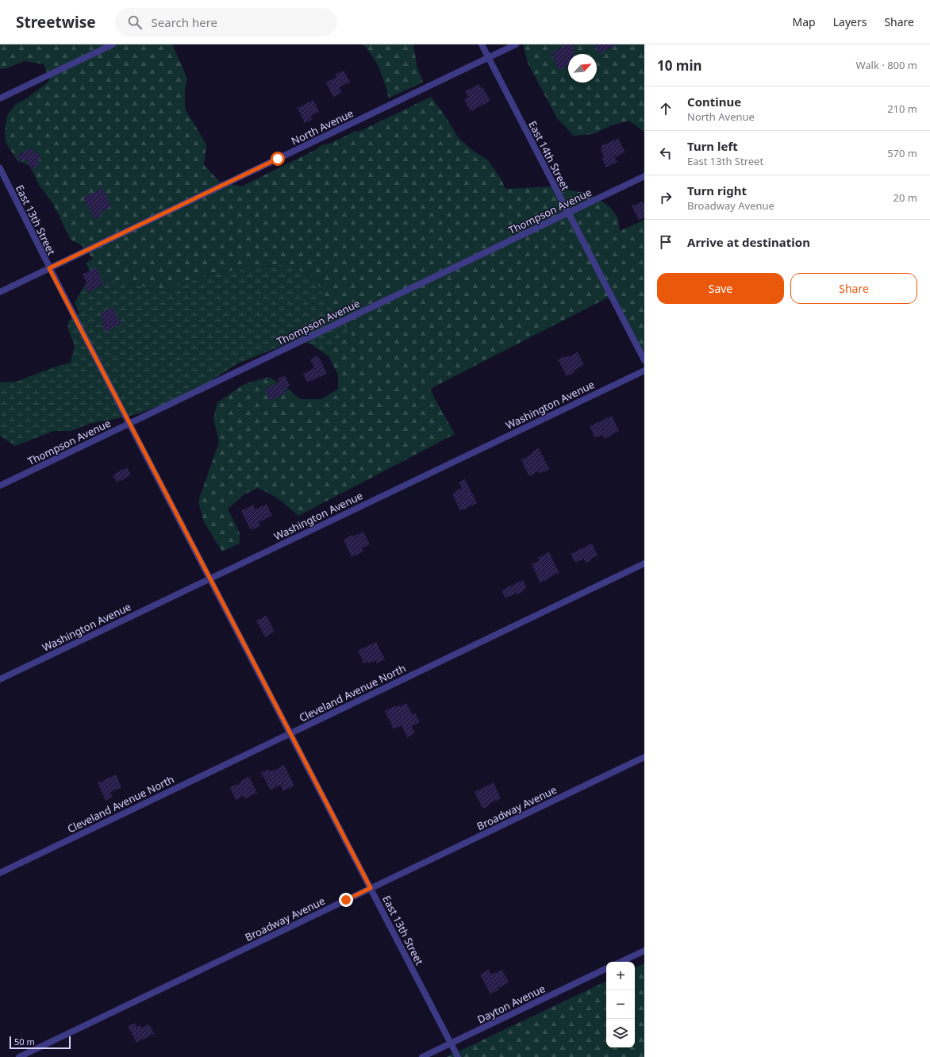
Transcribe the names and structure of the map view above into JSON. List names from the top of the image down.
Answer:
{
  "streets": {
    "street": [
      "North Avenue",
      "East 14th Street",
      "Thompson Avenue",
      "East 13th Street",
      "Washington Avenue",
      "Cleveland Avenue North",
      "Broadway Avenue",
      "Dayton Avenue"
    ]
  },
  "crossings": [
    ["North Avenue", "East 14th Street"],
    ["North Avenue", "East 13th Street"],
    ["East 14th Street", "Thompson Avenue"],
    ["Thompson Avenue", "East 13th Street"],
    ["East 13th Street", "Washington Avenue"],
    ["East 13th Street", "Cleveland Avenue North"],
    ["East 13th Street", "Broadway Avenue"],
    ["East 13th Street", "Dayton Avenue"]
  ],
  "scale_bar": "50 m",
  "north": "top right",
  "page": {
    "header": "Streetwise",
    "search": "Search here",
    "nav": ["Map", "Layers", "Share"],
    "heading": ["10 min", "Walk · 800 m"],
    "list": [
      ["Continue", "North Avenue", "210 m"],
      ["Turn left", "East 13th Street", "570 m"],
      ["Turn right", "Broadway Avenue", "20 m"],
      "Arrive at destination"
    ],
    "buttons": ["Save", "Share"],
    "map_buttons": ["+", "−"],
    "scale": "50 m"
  }
}
